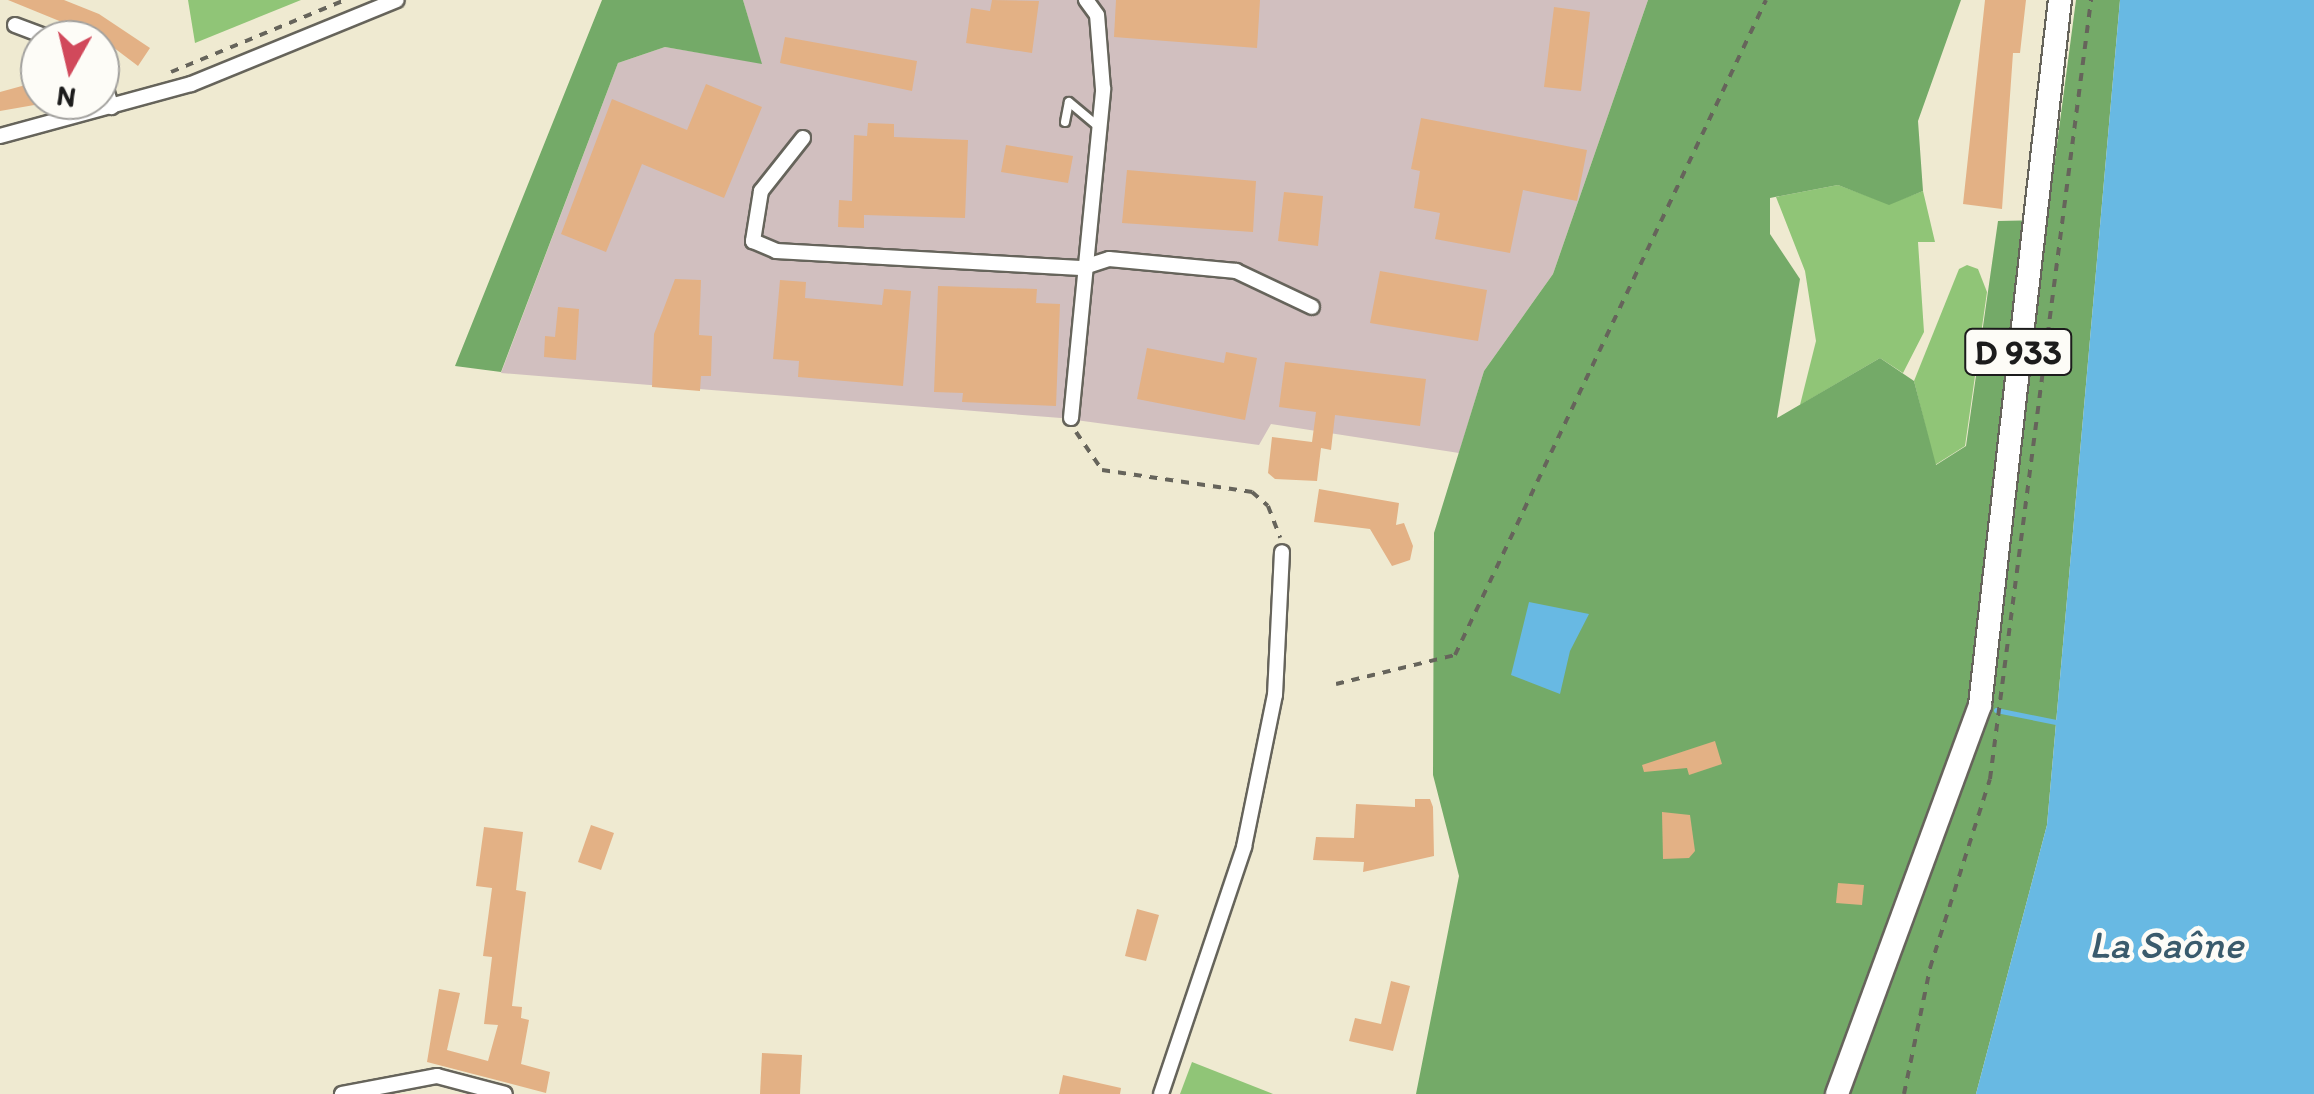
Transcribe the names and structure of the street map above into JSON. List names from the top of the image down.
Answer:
{
  "streets": {
    "main road": ["D 933"]
  },
  "water": ["La Saône"],
  "north": "bottom"
}
